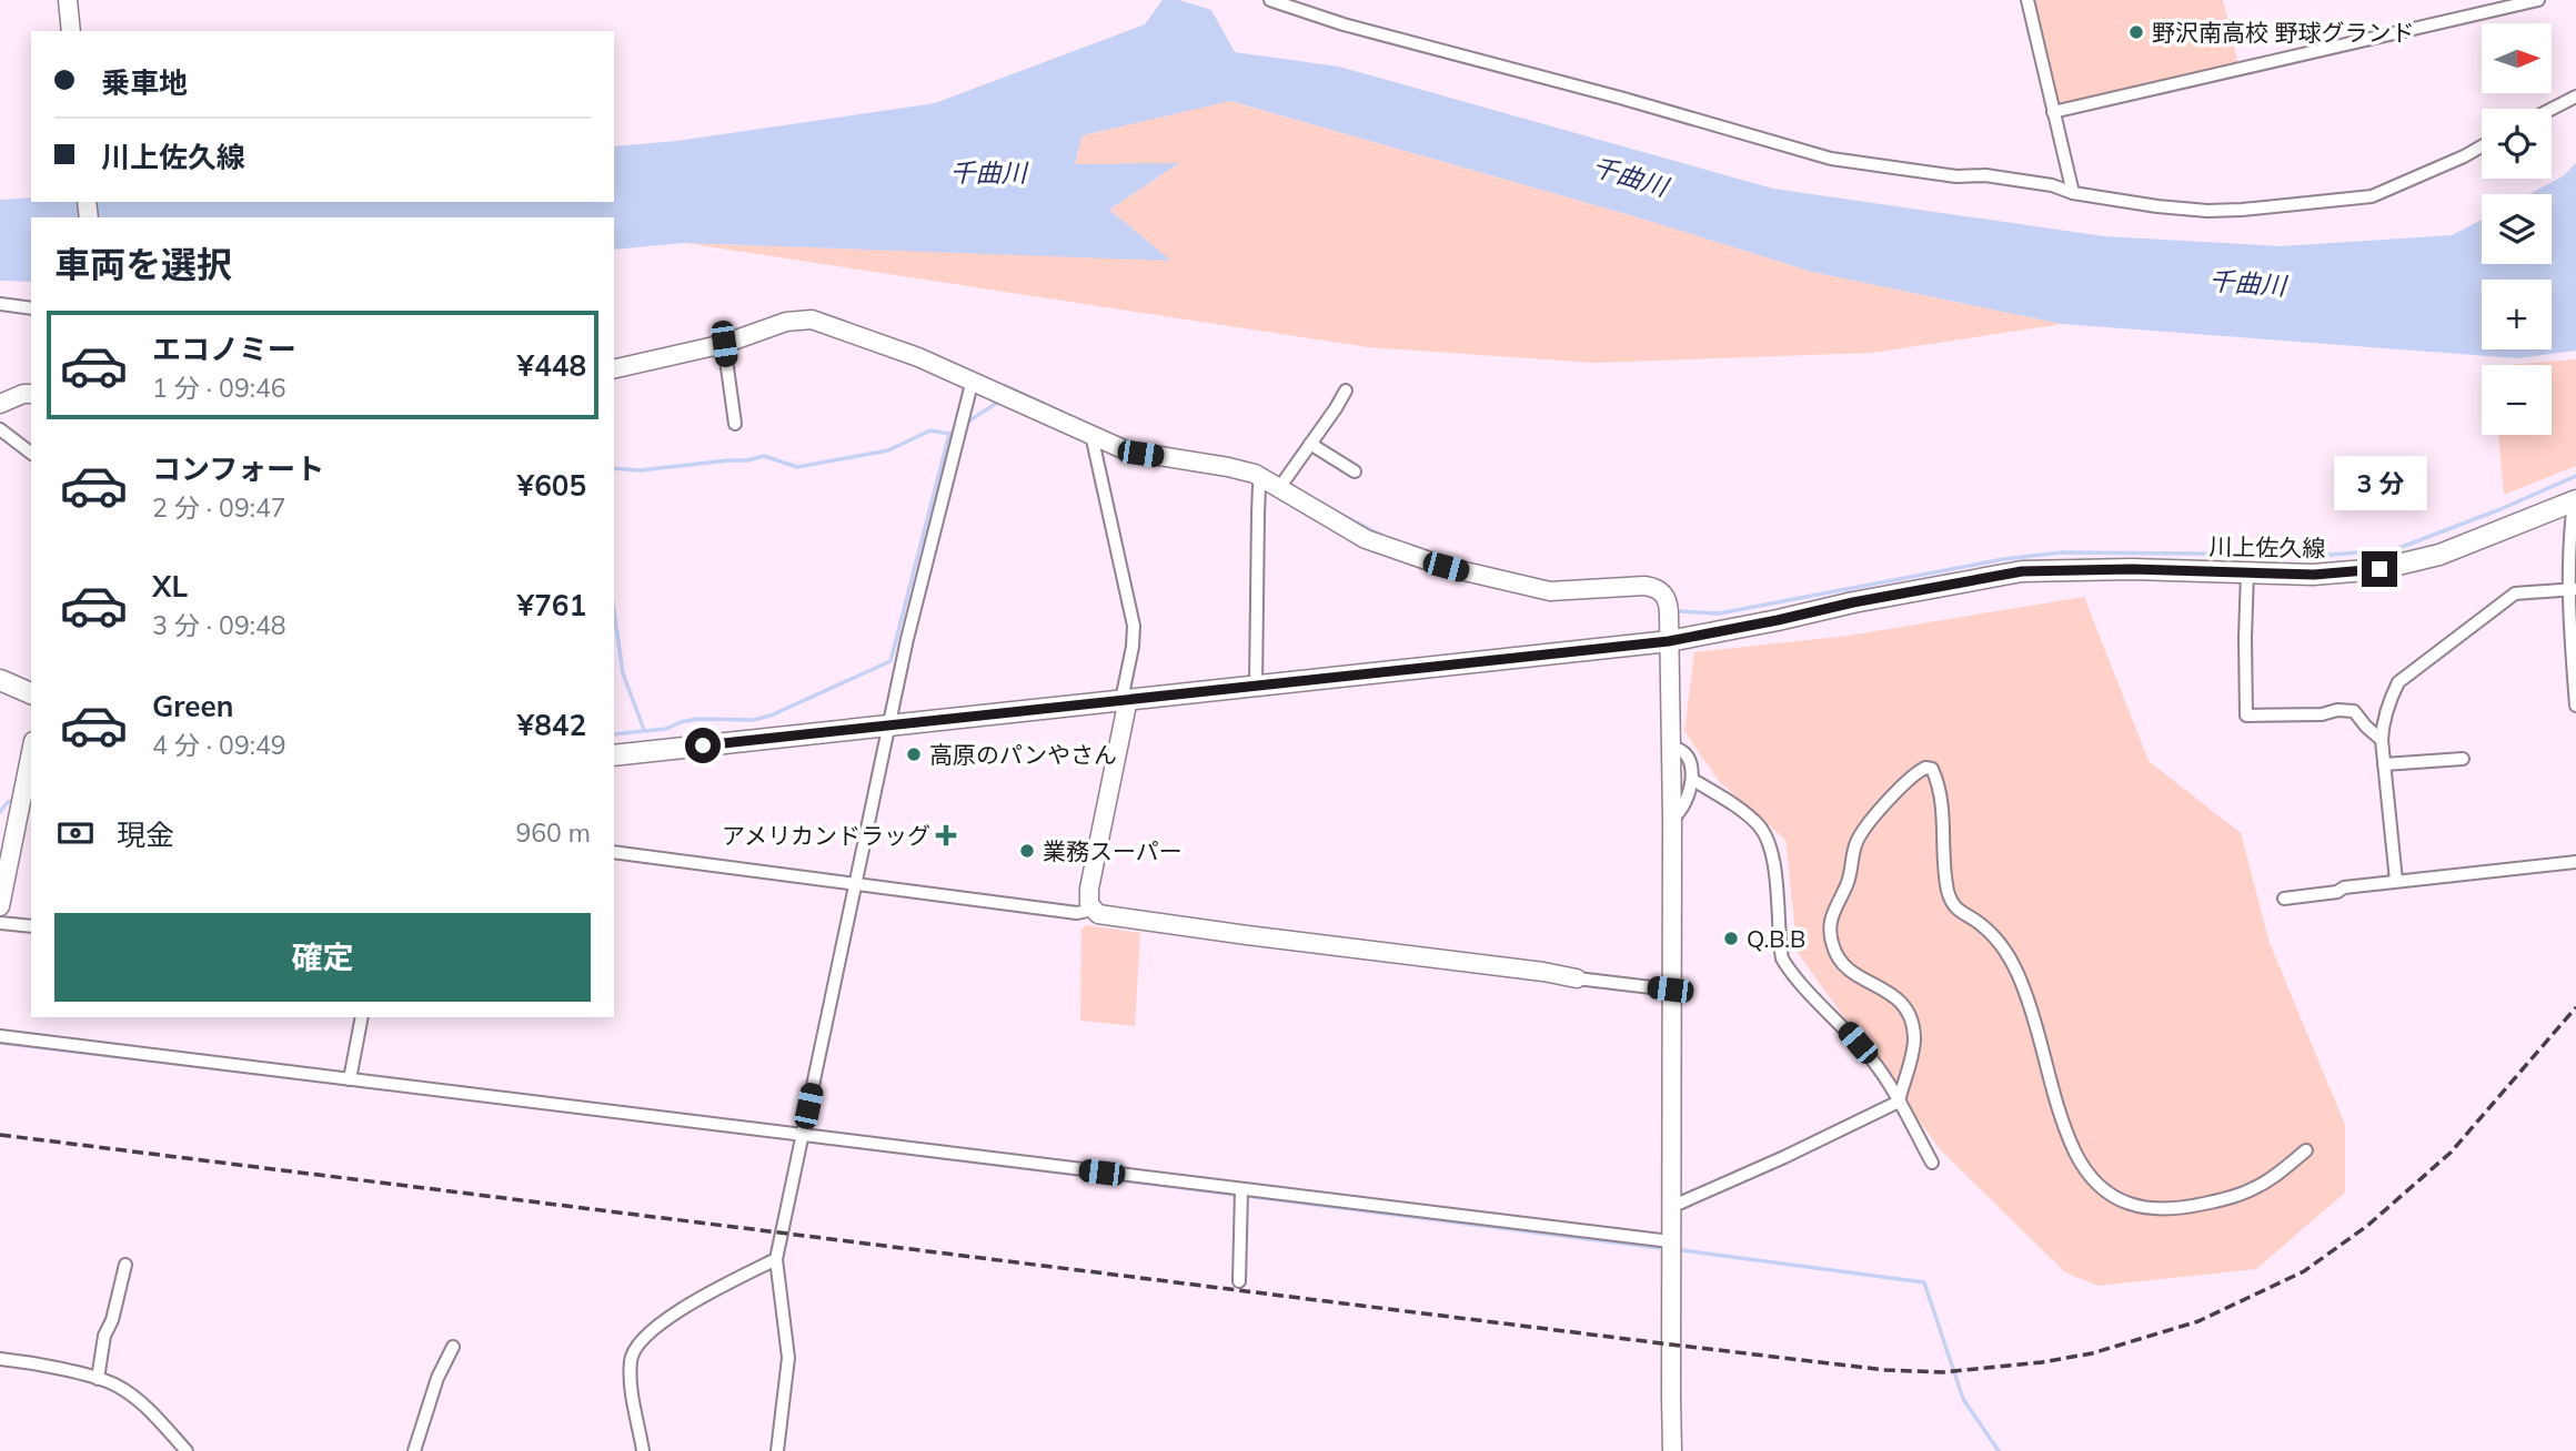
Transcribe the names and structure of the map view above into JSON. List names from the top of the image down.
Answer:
{
  "streets": {
    "main road": ["川上佐久線"]
  },
  "water": ["千曲川"],
  "places": {
    "other": [
      "野沢南高校 野球グランド",
      "高原のパンやさん",
      "業務スーパー",
      "Q.B.B"
    ],
    "health": ["アメリカンドラッグ"]
  },
  "north": "right",
  "page": {
    "map_buttons": ["+", "−"],
    "banner": ["乗車地", "川上佐久線"],
    "heading": "車両を選択",
    "list": [
      {
        "name": "エコノミー",
        "note": "1 分 · 09:46",
        "value": "¥448"
      },
      {
        "name": "コンフォート",
        "note": "2 分 · 09:47",
        "value": "¥605"
      },
      {
        "name": "XL",
        "note": "3 分 · 09:48",
        "value": "¥761"
      },
      {
        "name": "Green",
        "note": "4 分 · 09:49",
        "value": "¥842"
      }
    ],
    "bubble": "3 分",
    "pay": ["現金", "960 m"],
    "buttons": "確定"
  }
}
